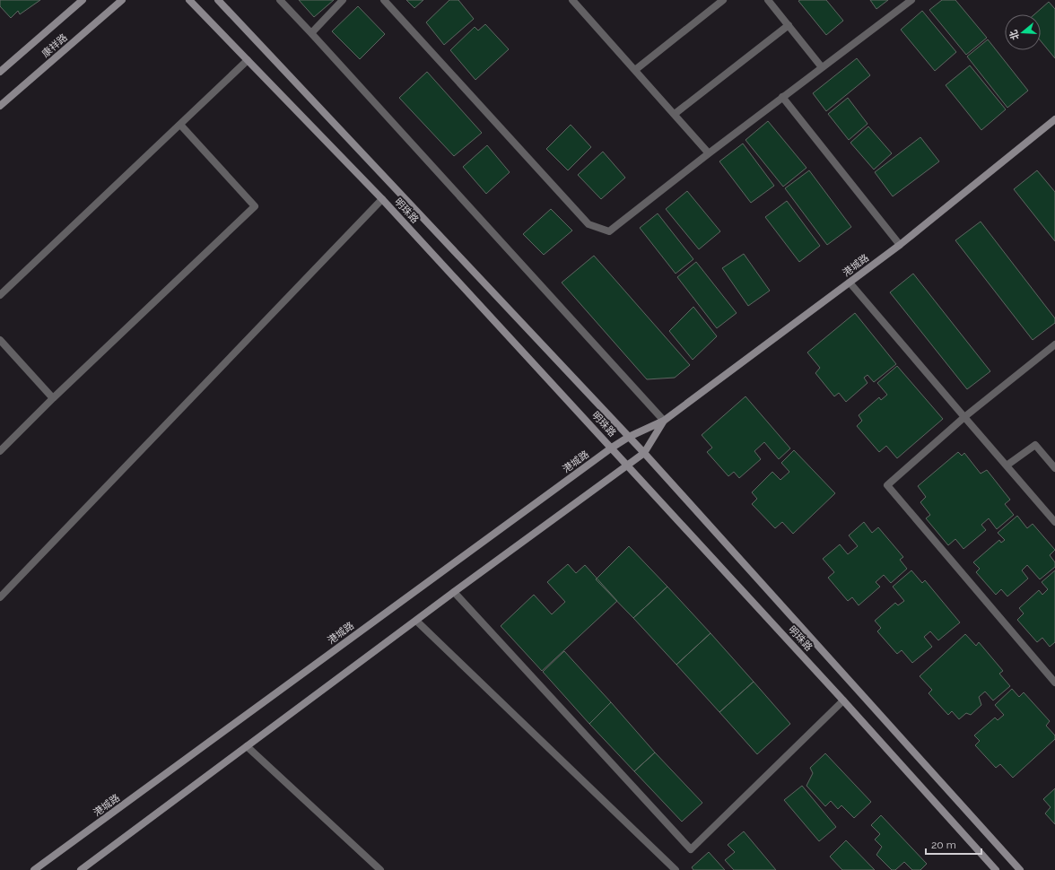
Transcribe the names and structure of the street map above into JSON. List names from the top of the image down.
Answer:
{
  "streets": {
    "street": ["康祥路", "明珠路", "港城路"]
  },
  "crossings": [
    ["明珠路", "港城路"]
  ],
  "scale_bar": "20 m",
  "north": "left"
}
